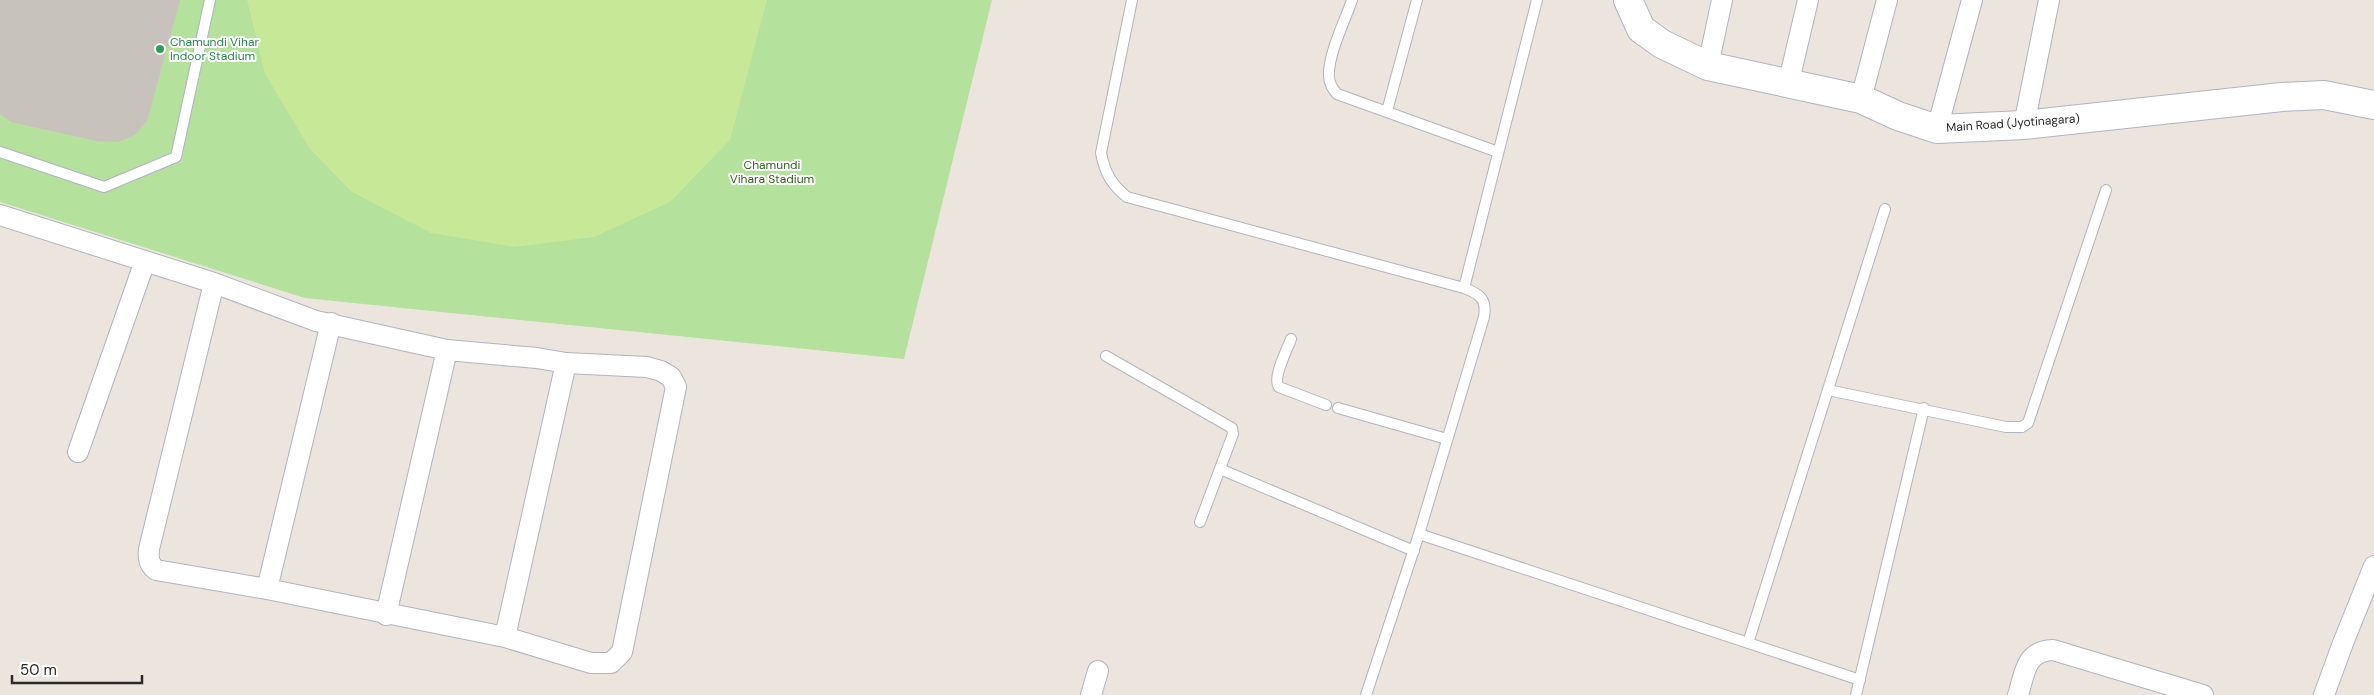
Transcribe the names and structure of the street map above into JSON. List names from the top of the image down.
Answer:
{
  "streets": {
    "street": ["Main Road (Jyotinagara)"]
  },
  "parks": ["Chamundi Vihara Stadium"],
  "places": ["Chamundi Vihar Indoor Stadium"],
  "scale_bar": "50 m"
}
